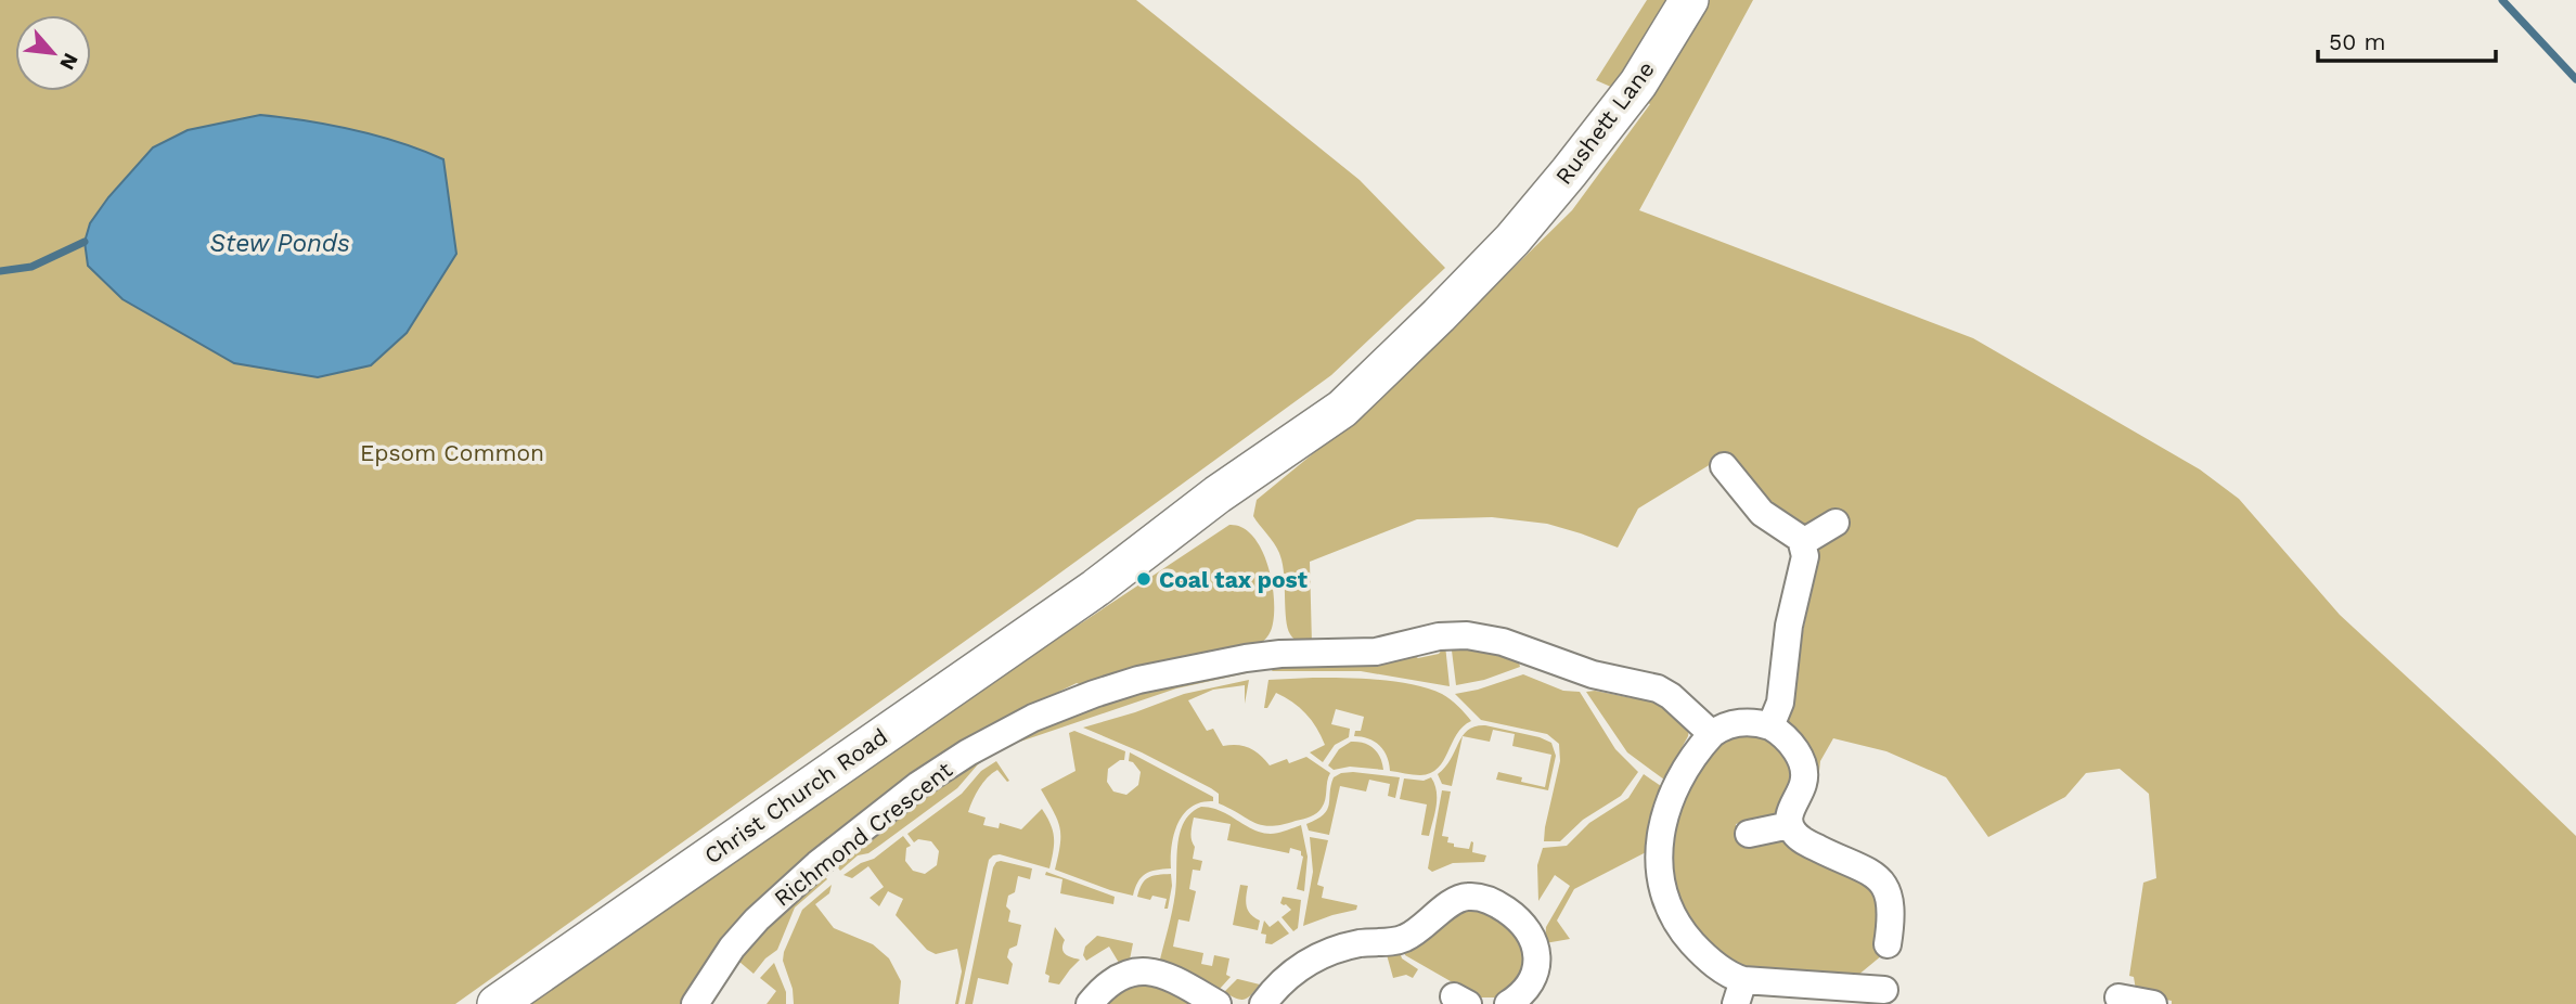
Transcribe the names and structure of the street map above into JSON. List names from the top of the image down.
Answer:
{
  "streets": {
    "main road": ["Rushett Lane", "Christ Church Road"],
    "street": ["Richmond Crescent"]
  },
  "crossings": [
    ["Rushett Lane", "Christ Church Road"]
  ],
  "water": ["Stew Ponds"],
  "parks": ["Epsom Common"],
  "places": ["Coal tax post"],
  "scale_bar": "50 m",
  "north": "bottom right"
}
